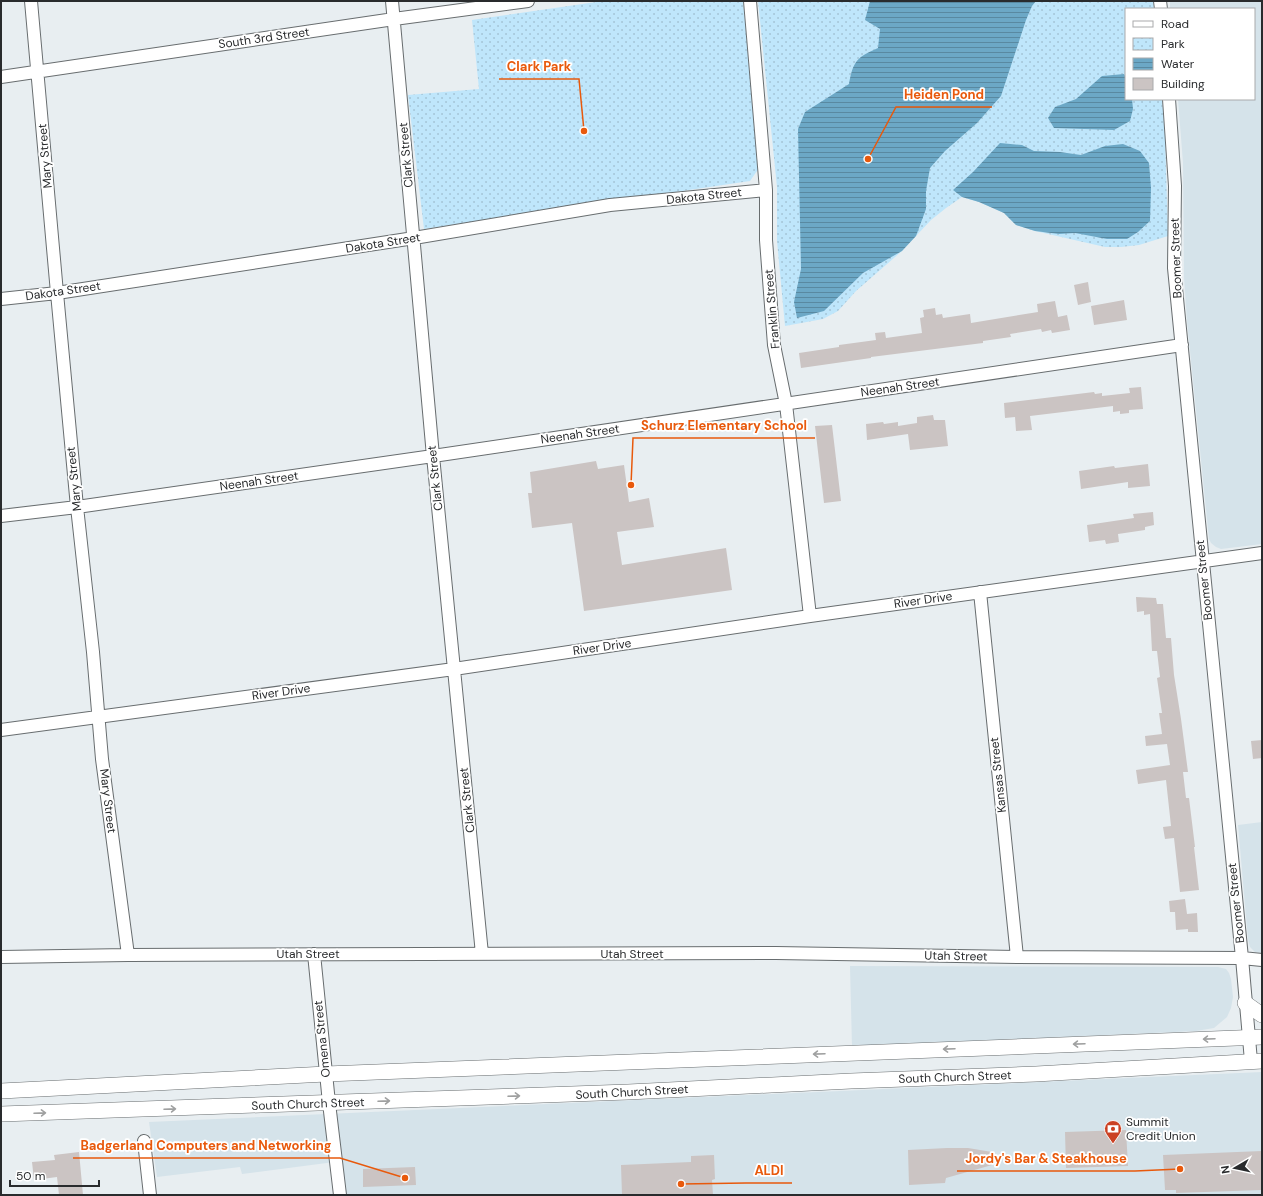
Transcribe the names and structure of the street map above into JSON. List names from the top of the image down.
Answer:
{
  "streets": {
    "main road": ["South Church Street"],
    "street": [
      "South 3rd Street",
      "Clark Street",
      "Mary Street",
      "Dakota Street",
      "Boomer Street",
      "Franklin Street",
      "Neenah Street",
      "River Drive",
      "Kansas Street",
      "Utah Street",
      "Omena Street"
    ]
  },
  "crossings": [
    ["South 3rd Street", "Clark Street"],
    ["South 3rd Street", "Mary Street"],
    ["Clark Street", "Dakota Street"],
    ["Clark Street", "Neenah Street"],
    ["Clark Street", "River Drive"],
    ["Clark Street", "Utah Street"],
    ["Mary Street", "Dakota Street"],
    ["Mary Street", "Neenah Street"],
    ["Mary Street", "River Drive"],
    ["Mary Street", "Utah Street"],
    ["Dakota Street", "Franklin Street"],
    ["Boomer Street", "Neenah Street"],
    ["Boomer Street", "River Drive"],
    ["Boomer Street", "Utah Street"],
    ["Boomer Street", "South Church Street"],
    ["Franklin Street", "Neenah Street"],
    ["Franklin Street", "River Drive"],
    ["River Drive", "Kansas Street"],
    ["Kansas Street", "Utah Street"],
    ["Utah Street", "Omena Street"],
    ["Omena Street", "South Church Street"]
  ],
  "places": {
    "other": [
      "Clark Park",
      "Heiden Pond",
      "Schurz Elementary School",
      "Jordy's Bar & Steakhouse",
      "Badgerland Computers and Networking",
      "ALDI"
    ],
    "bank": ["Summit Credit Union"]
  },
  "legend": [
    "Road",
    "Park",
    "Water",
    "Building"
  ],
  "scale_bar": "50 m",
  "north": "left"
}
